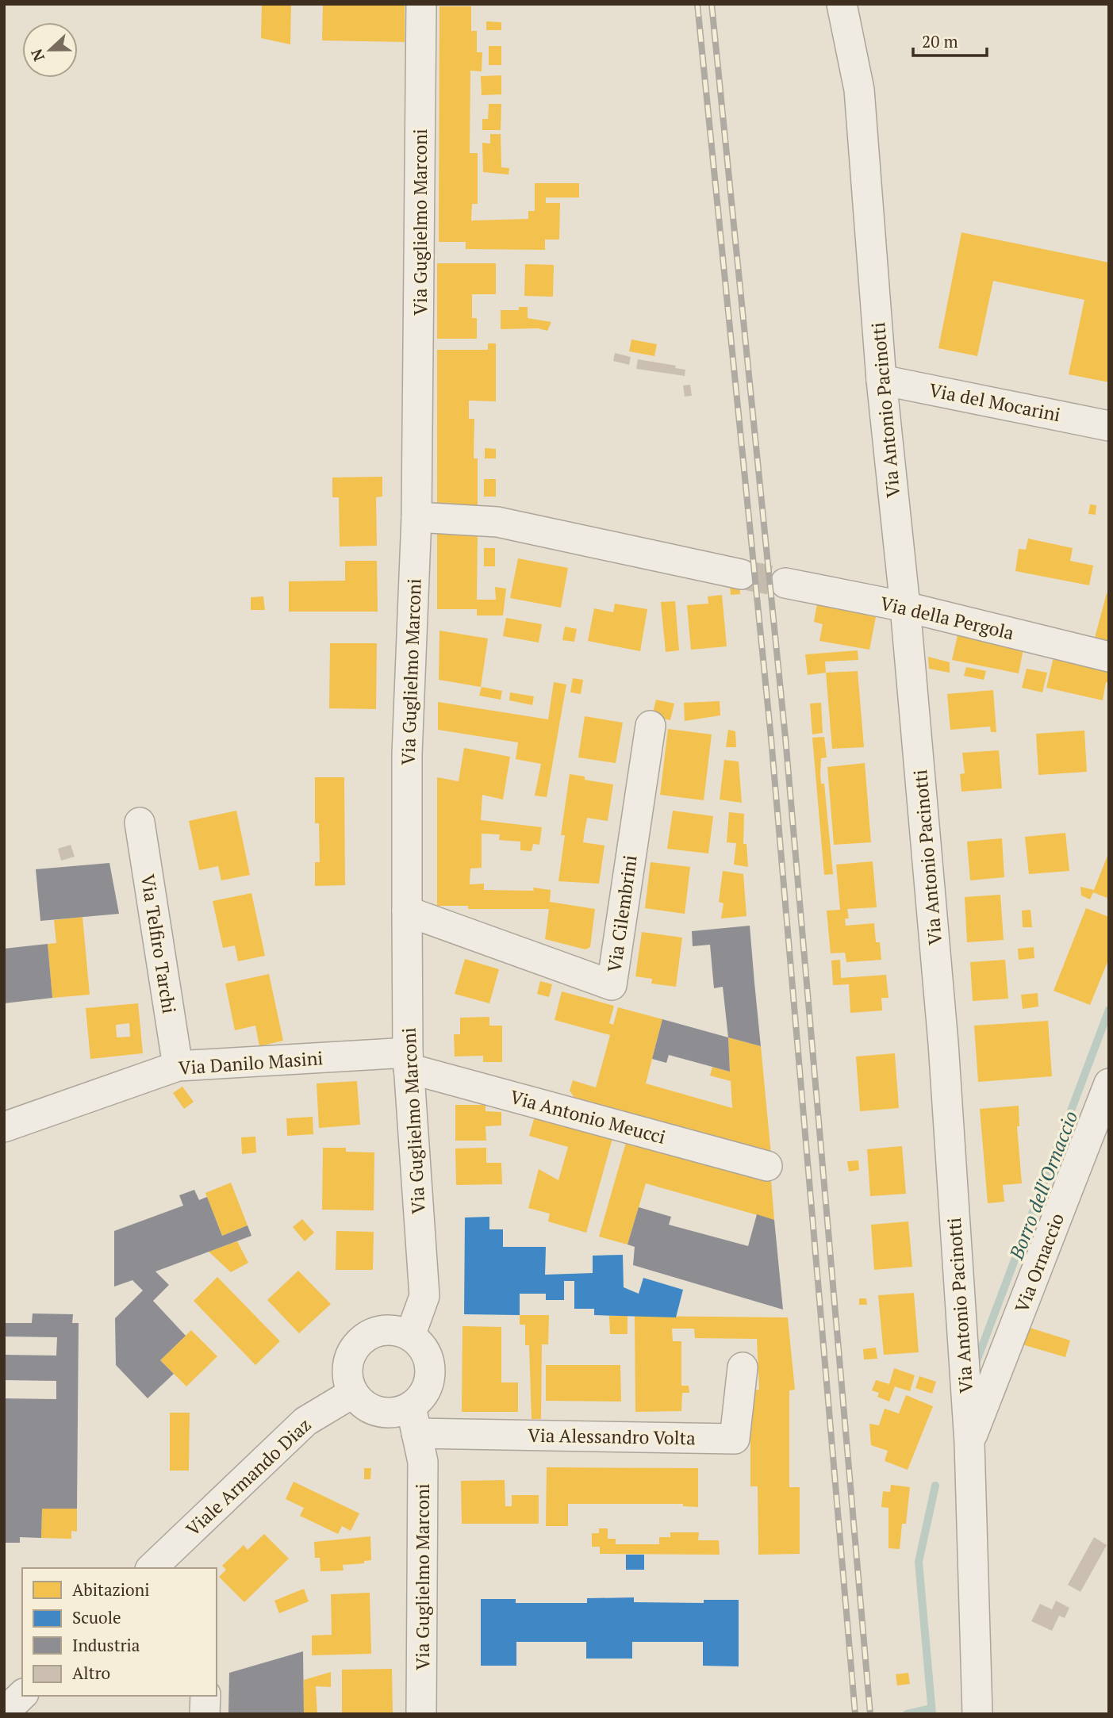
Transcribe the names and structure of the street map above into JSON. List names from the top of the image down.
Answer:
{
  "streets": {
    "street": [
      "Via Guglielmo Marconi",
      "Via del Mocarini",
      "Via Antonio Pacinotti",
      "Via della Pergola",
      "Via Cilembrini",
      "Via Telfiro Tarchi",
      "Via Danilo Masini",
      "Via Antonio Meucci",
      "Via Ornaccio",
      "Via Alessandro Volta",
      "Viale Armando Diaz"
    ]
  },
  "crossings": [
    ["Via Guglielmo Marconi", "Via Cilembrini"],
    ["Via Guglielmo Marconi", "Via Danilo Masini"],
    ["Via Guglielmo Marconi", "Via Antonio Meucci"],
    ["Via Guglielmo Marconi", "Via Alessandro Volta"],
    ["Via Guglielmo Marconi", "Viale Armando Diaz"],
    ["Via del Mocarini", "Via Antonio Pacinotti"],
    ["Via Antonio Pacinotti", "Via della Pergola"],
    ["Via Antonio Pacinotti", "Via Ornaccio"],
    ["Via Telfiro Tarchi", "Via Danilo Masini"],
    ["Via Danilo Masini", "Via Antonio Meucci"],
    ["Via Alessandro Volta", "Viale Armando Diaz"]
  ],
  "water": ["Borro dell'Ornaccio"],
  "legend": [
    "Abitazioni",
    "Scuole",
    "Industria",
    "Altro"
  ],
  "scale_bar": "20 m",
  "north": "left"
}
